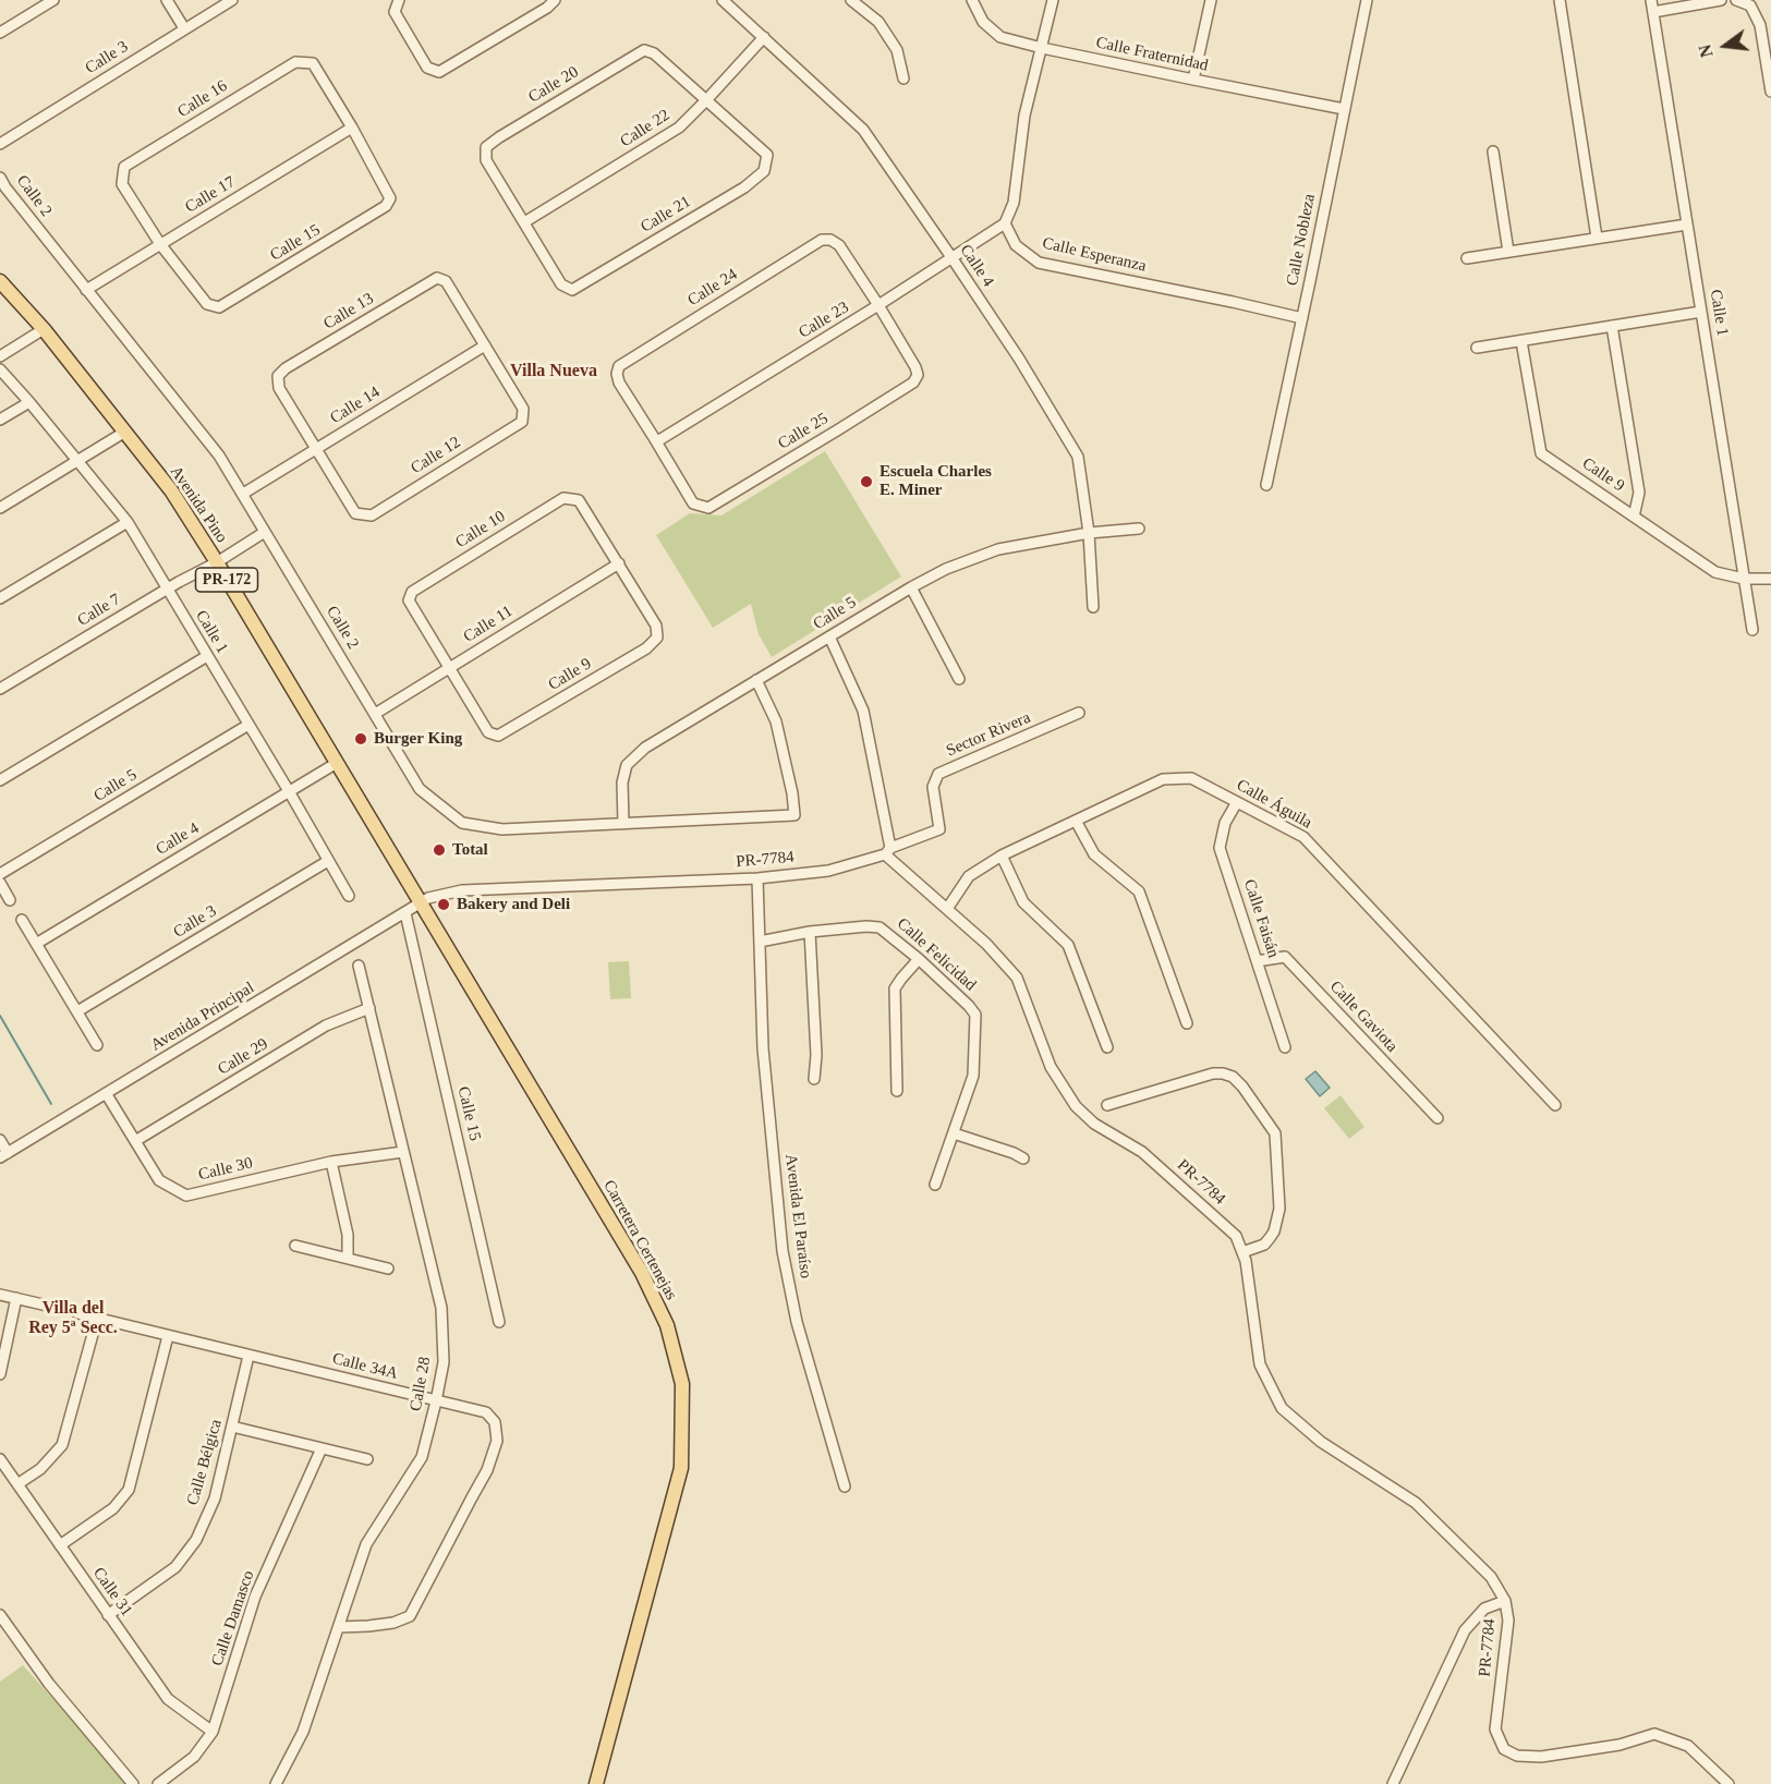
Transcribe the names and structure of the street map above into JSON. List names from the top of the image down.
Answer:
{
  "streets": {
    "main road": ["Avenida Pino", "PR-172", "Carretera Certenejas"],
    "street": [
      "Calle Fraternidad",
      "Calle 3",
      "Calle 20",
      "Calle 16",
      "Calle 22",
      "Calle 17",
      "Calle 2",
      "Calle 21",
      "Calle Nobleza",
      "Calle 15",
      "Calle Esperanza",
      "Calle 4",
      "Calle 24",
      "Calle 13",
      "Calle 1",
      "Calle 23",
      "Calle 14",
      "Calle 25",
      "Calle 12",
      "Calle 9",
      "Calle 10",
      "Calle 7",
      "Calle 5",
      "Calle 11",
      "Sector Rivera",
      "Calle Águila",
      "PR-7784",
      "Calle Faisán",
      "Calle Felicidad",
      "Avenida Principal",
      "Calle Gaviota",
      "Calle 29",
      "Calle 30",
      "Avenida El Paraíso",
      "Calle 34A",
      "Calle 28",
      "Calle Bélgica",
      "Calle 31",
      "Calle Damasco"
    ]
  },
  "crossings": [
    ["Calle Fraternidad", "Calle Nobleza"],
    ["Calle 3", "Calle 1"],
    ["Calle 20", "Calle 22"],
    ["Calle 20", "Calle 21"],
    ["Calle 16", "Calle 17"],
    ["Calle 16", "Calle 15"],
    ["Calle 22", "Calle 21"],
    ["Calle 22", "Calle 4"],
    ["Calle 17", "Calle 2"],
    ["Calle 17", "Calle 15"],
    ["Calle 2", "Calle 14"],
    ["Calle 2", "Calle 7"],
    ["Calle 2", "Calle 5"],
    ["Calle 2", "Calle 11"],
    ["Calle Nobleza", "Calle Esperanza"],
    ["Calle 15", "Avenida Principal"],
    ["Calle Esperanza", "Calle 23"],
    ["Calle 4", "Calle 1"],
    ["Calle 4", "Calle 23"],
    ["Calle 4", "Avenida Pino"],
    ["Calle 4", "Calle 5"],
    ["Calle 24", "Calle 23"],
    ["Calle 24", "Calle 25"],
    ["Calle 13", "Calle 14"],
    ["Calle 13", "Calle 12"],
    ["Calle 1", "Calle 9"],
    ["Calle 1", "Calle 7"],
    ["Calle 1", "Calle 5"],
    ["Calle 23", "Calle 25"],
    ["Calle 14", "Calle 12"],
    ["Calle 9", "Calle 10"],
    ["Calle 9", "Calle 11"],
    ["Avenida Pino", "Calle 7"],
    ["Avenida Pino", "PR-7784"],
    ["Avenida Pino", "Avenida Principal"],
    ["Avenida Pino", "Carretera Certenejas"],
    ["Calle 10", "Calle 11"],
    ["Sector Rivera", "PR-7784"],
    ["Calle Águila", "PR-7784"],
    ["Calle Águila", "Calle Faisán"],
    ["PR-7784", "Avenida Principal"],
    ["PR-7784", "Carretera Certenejas"],
    ["Calle Faisán", "Calle Gaviota"],
    ["Calle Felicidad", "Avenida El Paraíso"],
    ["Avenida Principal", "Calle 30"],
    ["Avenida Principal", "Carretera Certenejas"],
    ["Calle 29", "Calle 30"],
    ["Calle 29", "Calle 28"],
    ["Calle 30", "Calle 28"],
    ["Calle 34A", "Calle 28"],
    ["Calle 34A", "Calle Bélgica"],
    ["Calle Bélgica", "Calle 31"],
    ["Calle 31", "Calle Damasco"]
  ],
  "districts": ["Villa Nueva", "Villa del Rey 5ª Secc."],
  "places": [
    "Escuela Charles E. Miner",
    "Burger King",
    "Total",
    "Bakery and Deli"
  ],
  "north": "left"
}
